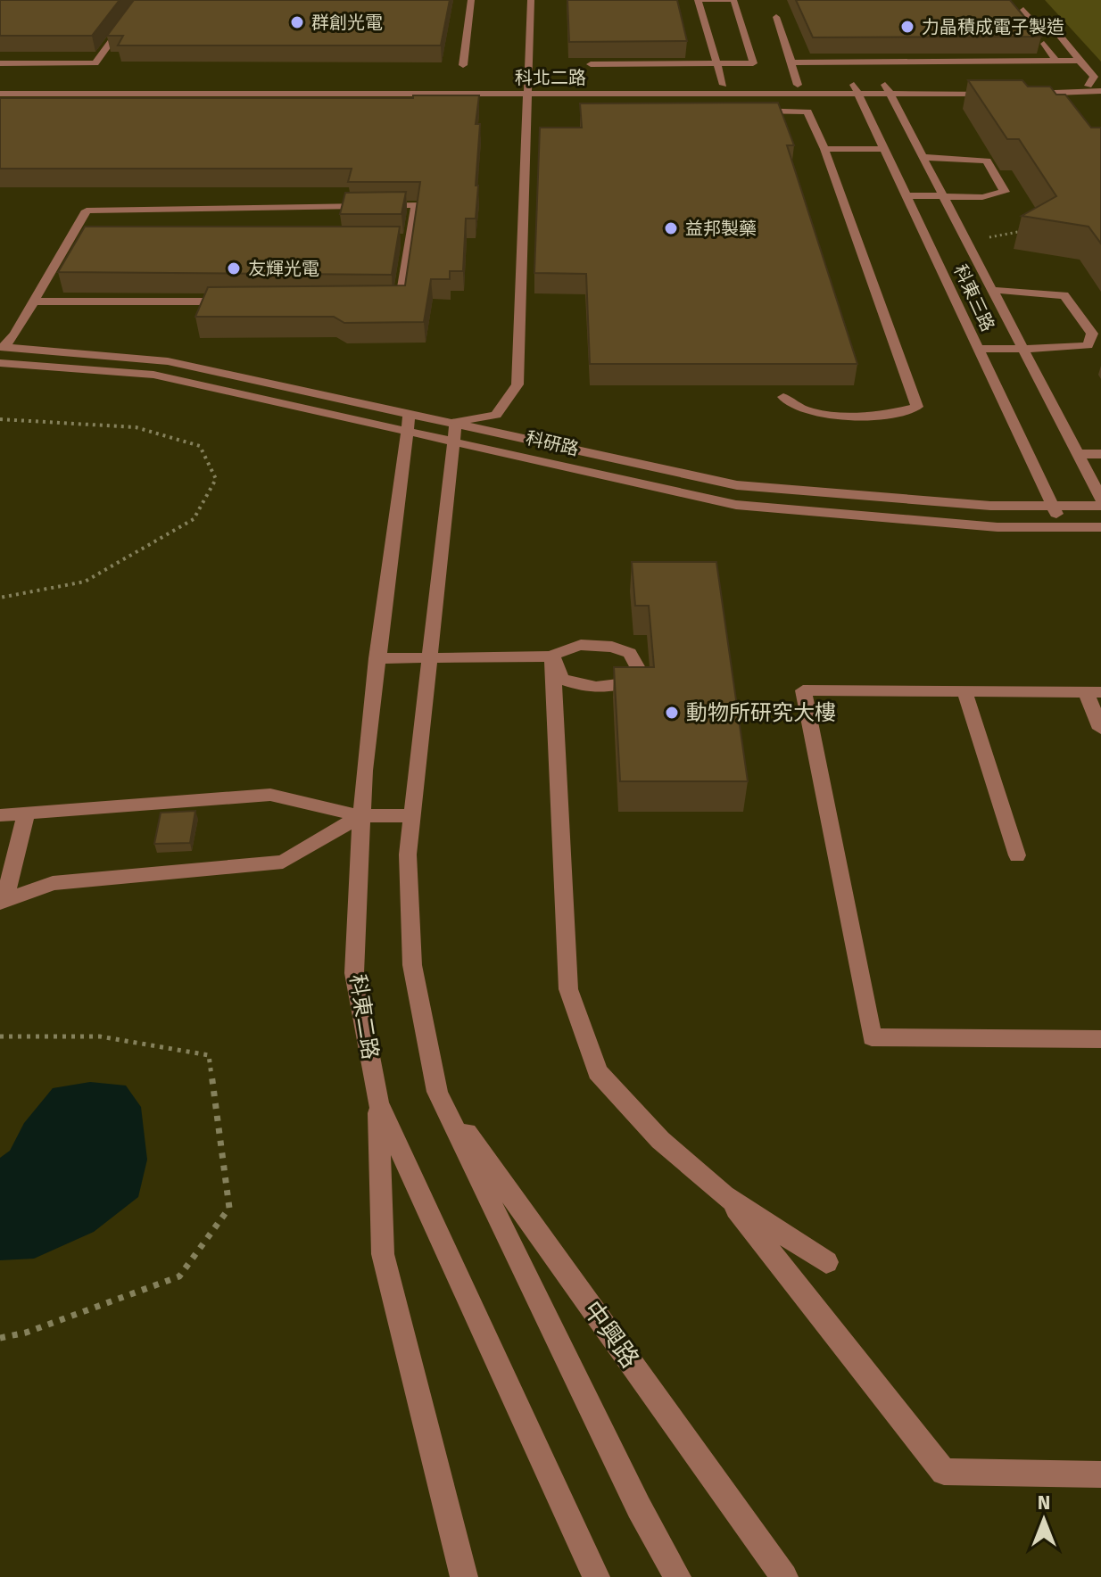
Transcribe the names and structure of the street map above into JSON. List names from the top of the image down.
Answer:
{
  "streets": {
    "street": [
      "科北二路",
      "科東三路",
      "科研路",
      "科東二路",
      "中興路"
    ]
  },
  "crossings": [
    ["科北二路", "科東三路"],
    ["科東三路", "科研路"],
    ["科研路", "科東二路"]
  ],
  "places": [
    "群創光電",
    "力晶積成電子製造",
    "益邦製藥",
    "友輝光電",
    "動物所研究大樓"
  ],
  "north": "top"
}
